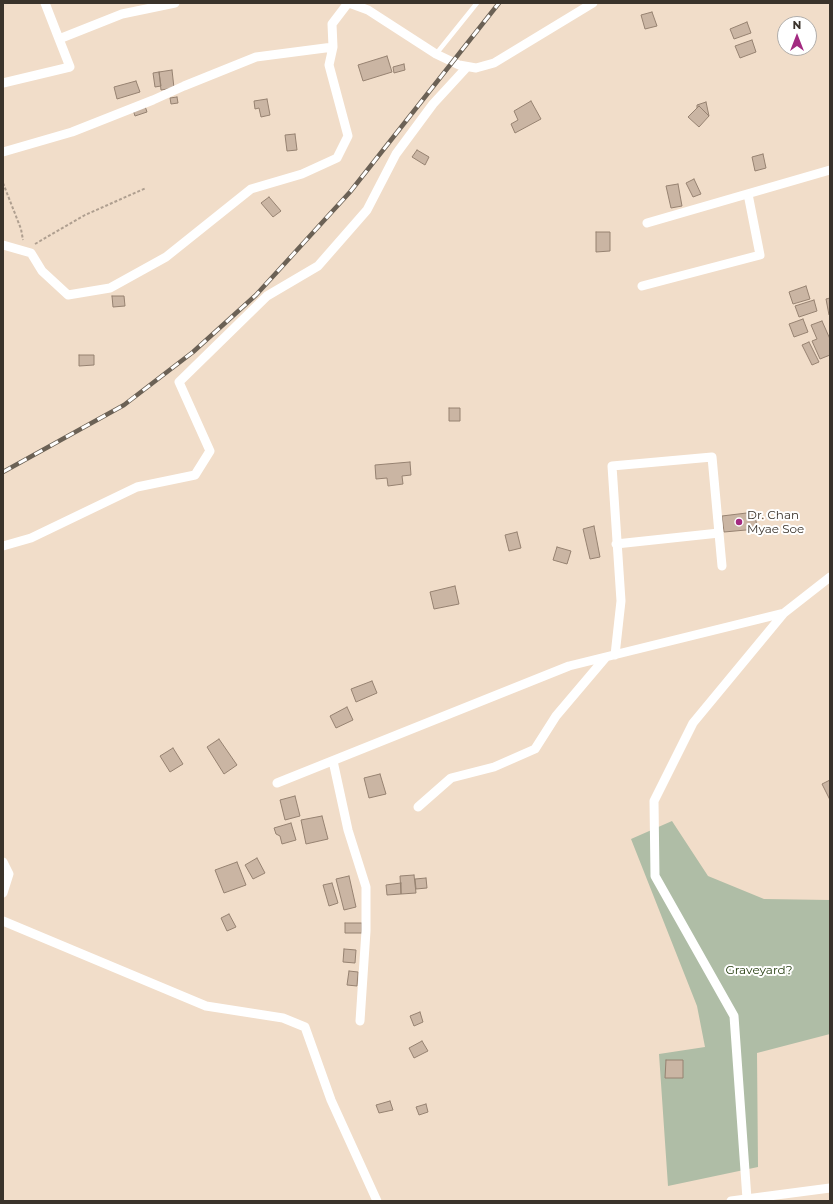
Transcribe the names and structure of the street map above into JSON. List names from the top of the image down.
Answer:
{
  "parks": ["Graveyard?"],
  "places": ["Dr. Chan Myae Soe"],
  "north": "top"
}
